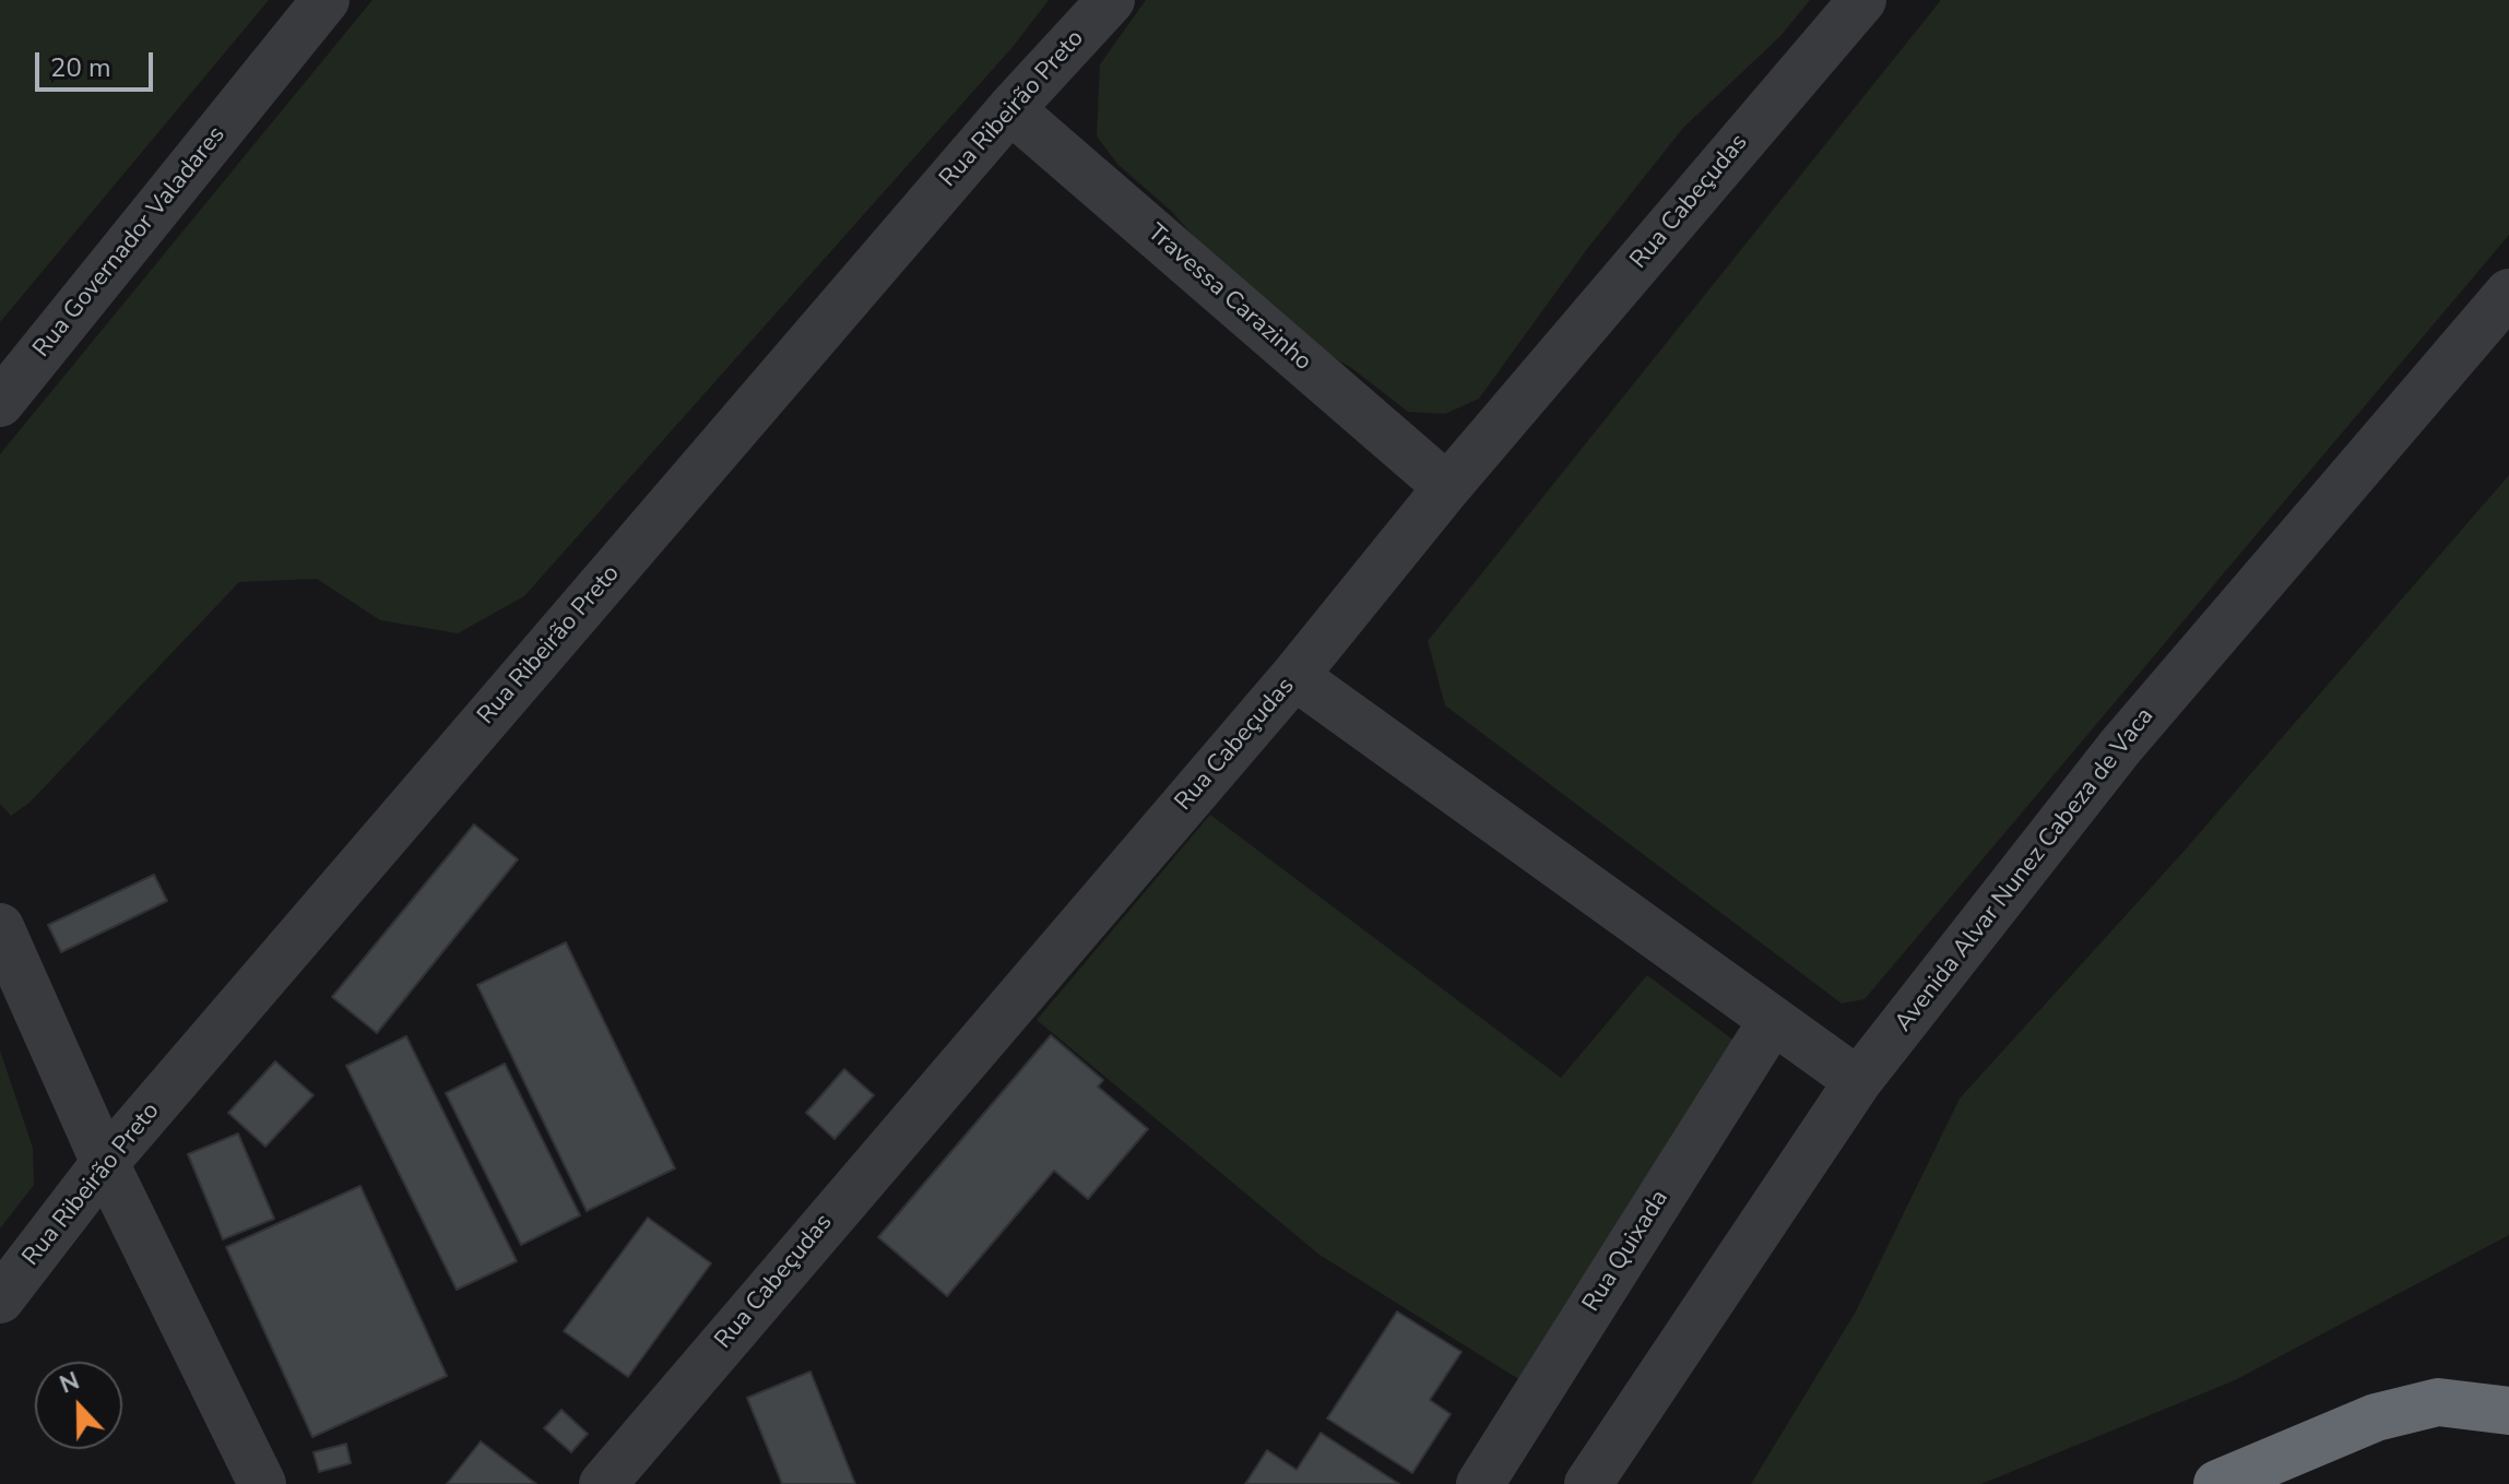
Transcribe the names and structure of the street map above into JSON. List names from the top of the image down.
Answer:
{
  "streets": {
    "street": [
      "Rua Ribeirão Preto",
      "Rua Cabeçudas",
      "Rua Governador Valadares",
      "Travessa Carazinho",
      "Avenida Alvar Nunez Cabeza de Vaca",
      "Rua Quixada"
    ]
  },
  "crossings": [
    ["Rua Ribeirão Preto", "Travessa Carazinho"],
    ["Rua Cabeçudas", "Travessa Carazinho"]
  ],
  "scale_bar": "20 m",
  "north": "top"
}
